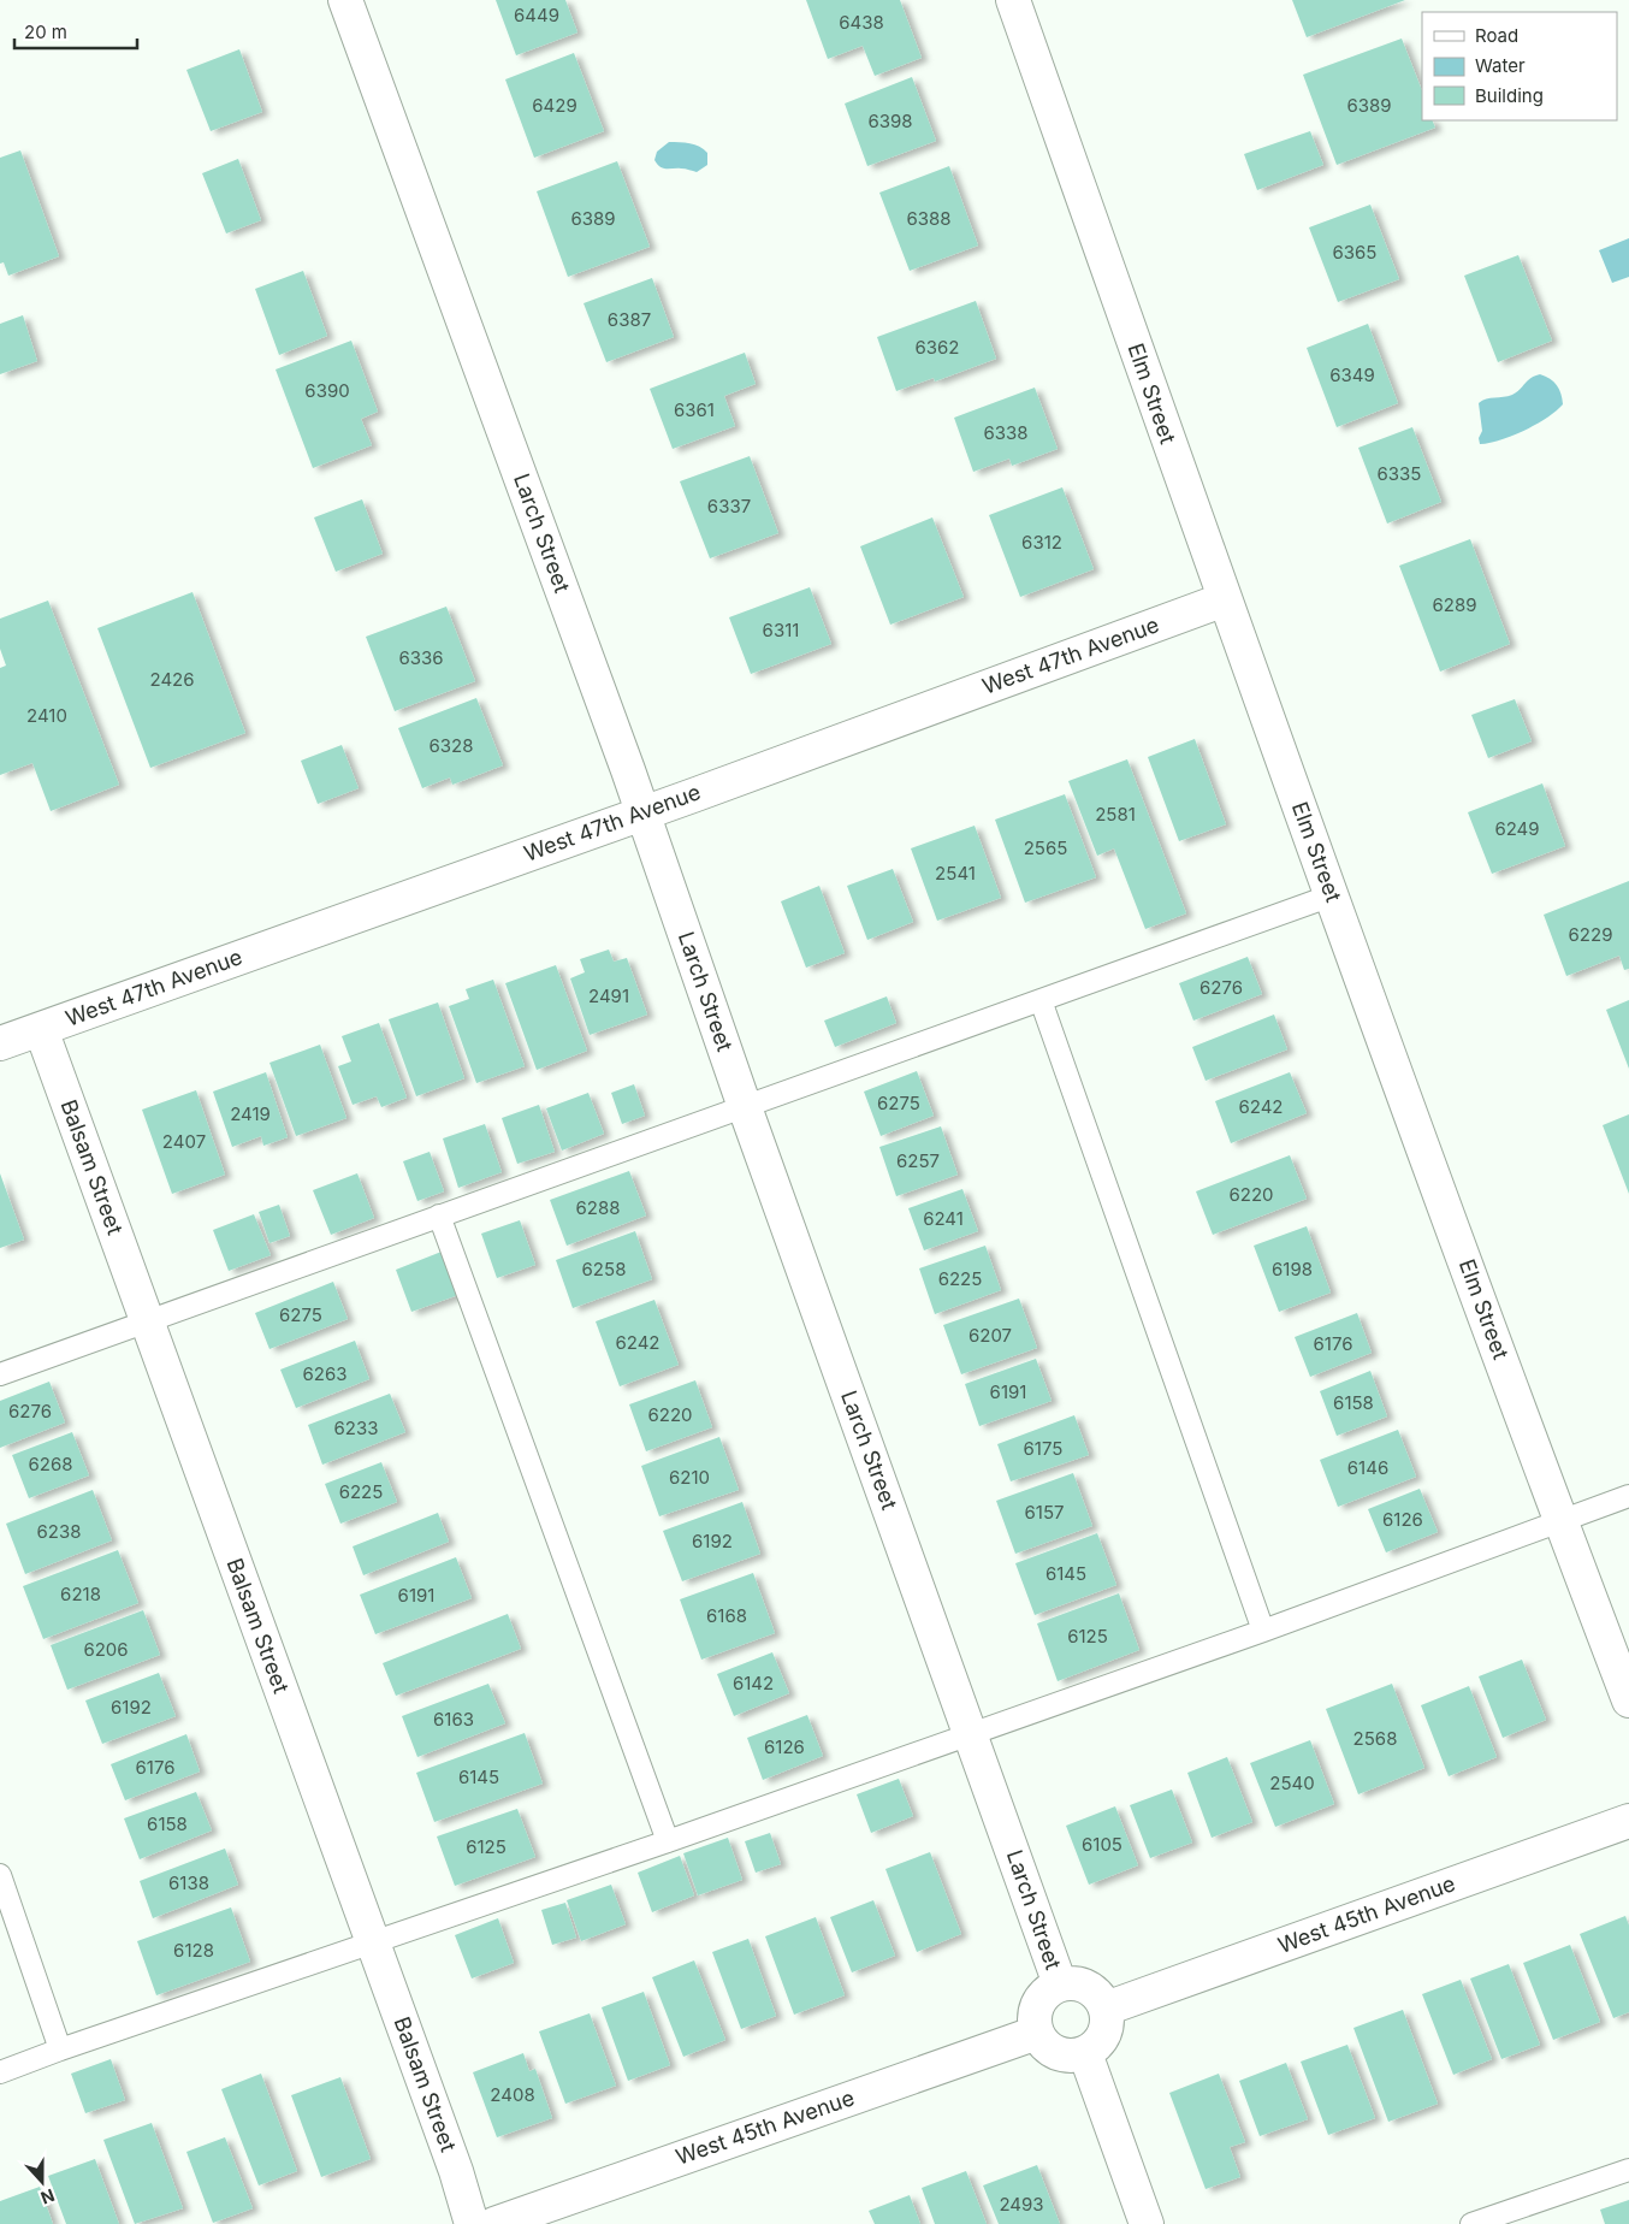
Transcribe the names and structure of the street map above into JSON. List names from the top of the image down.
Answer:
{
  "streets": {
    "street": [
      "Elm Street",
      "Larch Street",
      "West 47th Avenue",
      "Balsam Street",
      "West 45th Avenue"
    ]
  },
  "crossings": [
    ["Elm Street", "West 47th Avenue"],
    ["Larch Street", "West 47th Avenue"],
    ["Larch Street", "West 45th Avenue"],
    ["West 47th Avenue", "Balsam Street"]
  ],
  "house_numbers": [
    "6449",
    "6438",
    "6429",
    "6389",
    "6398",
    "6389",
    "6388",
    "6365",
    "6387",
    "6362",
    "6349",
    "6390",
    "6361",
    "6338",
    "6335",
    "6337",
    "6312",
    "6289",
    "6311",
    "6336",
    "2426",
    "2410",
    "6328",
    "2581",
    "6249",
    "2565",
    "2541",
    "6229",
    "6276",
    "2491",
    "6275",
    "6242",
    "2419",
    "2407",
    "6257",
    "6220",
    "6288",
    "6241",
    "6258",
    "6198",
    "6225",
    "6275",
    "6207",
    "6242",
    "6176",
    "6263",
    "6191",
    "6158",
    "6276",
    "6220",
    "6233",
    "6175",
    "6268",
    "6146",
    "6210",
    "6225",
    "6157",
    "6126",
    "6238",
    "6192",
    "6145",
    "6218",
    "6191",
    "6168",
    "6125",
    "6206",
    "6142",
    "6192",
    "6163",
    "2568",
    "6126",
    "6176",
    "6145",
    "2540",
    "6158",
    "6105",
    "6125",
    "6138",
    "6128",
    "2408",
    "2493"
  ],
  "legend": ["Road", "Water", "Building"],
  "scale_bar": "20 m",
  "north": "bottom"
}
